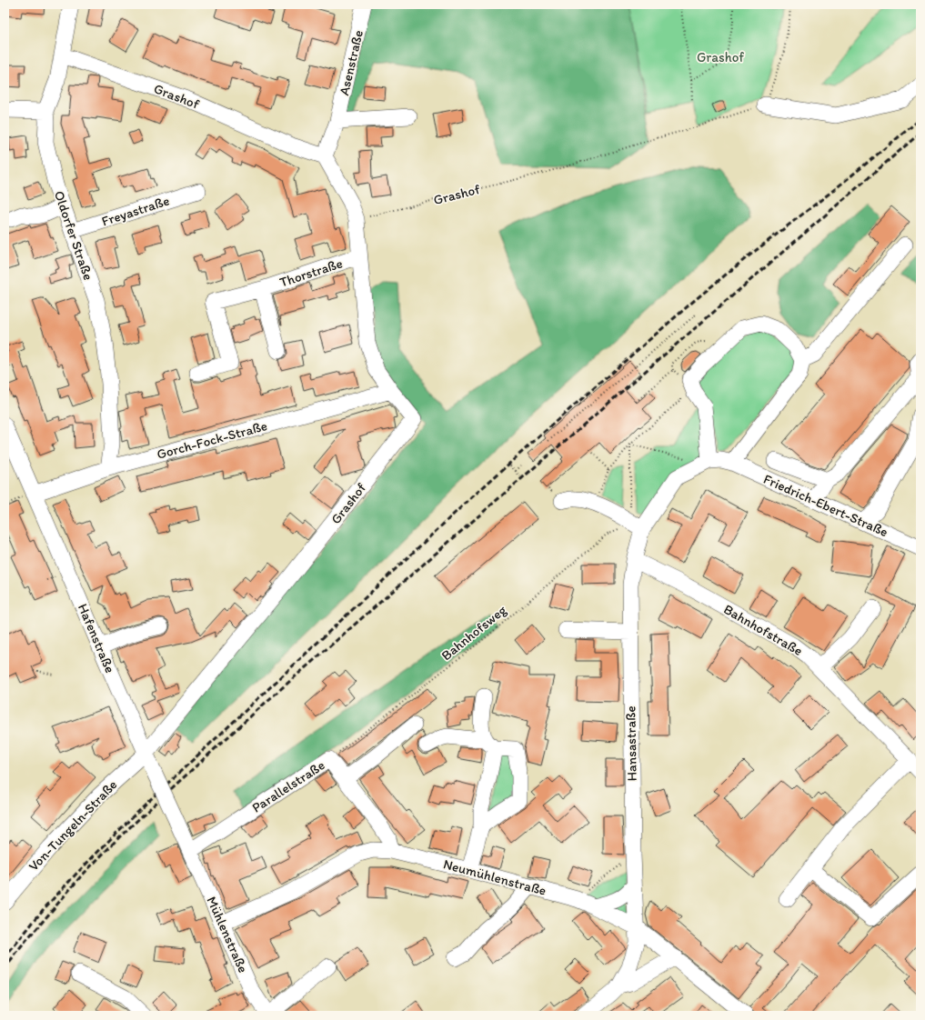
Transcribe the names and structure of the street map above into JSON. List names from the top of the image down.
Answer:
{
  "streets": {
    "street": [
      "Asenstraße",
      "Grashof",
      "Freyastraße",
      "Oldorfer Straße",
      "Thorstraße",
      "Gorch-Fock-Straße",
      "Friedrich-Ebert-Straße",
      "Bahnhofstraße",
      "Hafenstraße",
      "Hansastraße",
      "Parallelstraße",
      "Von-Tungeln-Straße",
      "Neumühlenstraße",
      "Mühlenstraße"
    ],
    "path": ["Bahnhofsweg"]
  },
  "crossings": [
    ["Asenstraße", "Grashof"],
    ["Grashof", "Oldorfer Straße"],
    ["Grashof", "Thorstraße"],
    ["Grashof", "Gorch-Fock-Straße"],
    ["Grashof", "Hafenstraße"],
    ["Grashof", "Von-Tungeln-Straße"],
    ["Freyastraße", "Oldorfer Straße"],
    ["Oldorfer Straße", "Gorch-Fock-Straße"],
    ["Gorch-Fock-Straße", "Hafenstraße"],
    ["Bahnhofstraße", "Hansastraße"],
    ["Bahnhofsweg", "Parallelstraße"],
    ["Hafenstraße", "Parallelstraße"],
    ["Hafenstraße", "Von-Tungeln-Straße"],
    ["Hafenstraße", "Mühlenstraße"],
    ["Hansastraße", "Neumühlenstraße"],
    ["Parallelstraße", "Neumühlenstraße"],
    ["Parallelstraße", "Mühlenstraße"],
    ["Neumühlenstraße", "Mühlenstraße"]
  ],
  "parks": ["Grashof"]
}
